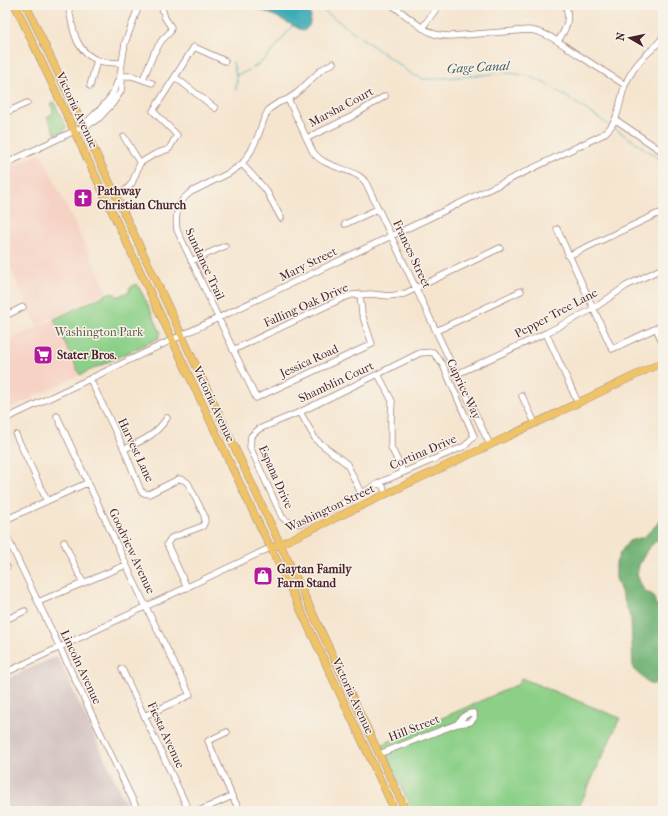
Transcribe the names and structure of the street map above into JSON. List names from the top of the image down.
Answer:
{
  "streets": {
    "main road": ["Victoria Avenue", "Washington Street"],
    "street": [
      "Marsha Court",
      "Frances Street",
      "Sundance Trail",
      "Mary Street",
      "Falling Oak Drive",
      "Pepper Tree Lane",
      "Jessica Road",
      "Shamblin Court",
      "Caprice Way",
      "Harvest Lane",
      "Cortina Drive",
      "Espana Drive",
      "Goodview Avenue",
      "Lincoln Avenue",
      "Hill Street",
      "Fiesta Avenue"
    ]
  },
  "crossings": [
    ["Marsha Court", "Frances Street"],
    ["Victoria Avenue", "Mary Street"],
    ["Victoria Avenue", "Washington Street"],
    ["Victoria Avenue", "Hill Street"],
    ["Frances Street", "Sundance Trail"],
    ["Frances Street", "Mary Street"],
    ["Frances Street", "Falling Oak Drive"],
    ["Frances Street", "Pepper Tree Lane"],
    ["Frances Street", "Washington Street"],
    ["Sundance Trail", "Mary Street"],
    ["Sundance Trail", "Falling Oak Drive"],
    ["Sundance Trail", "Jessica Road"],
    ["Mary Street", "Harvest Lane"],
    ["Falling Oak Drive", "Jessica Road"],
    ["Shamblin Court", "Caprice Way"],
    ["Shamblin Court", "Espana Drive"],
    ["Caprice Way", "Cortina Drive"],
    ["Harvest Lane", "Washington Street"],
    ["Cortina Drive", "Espana Drive"],
    ["Washington Street", "Goodview Avenue"],
    ["Washington Street", "Lincoln Avenue"],
    ["Goodview Avenue", "Fiesta Avenue"]
  ],
  "water": ["Gage Canal"],
  "parks": ["Washington Park"],
  "places": {
    "church": ["Pathway Christian Church"],
    "supermarket": ["Stater Bros."],
    "shop": ["Gaytan Family Farm Stand"]
  },
  "north": "left"
}
